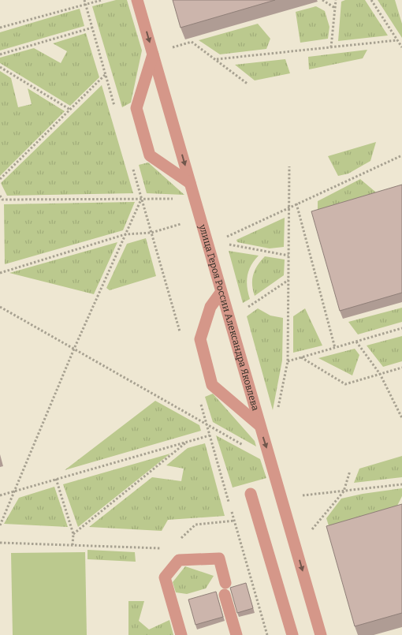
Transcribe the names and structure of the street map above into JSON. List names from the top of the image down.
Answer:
{
  "streets": {
    "street": ["улица Героя России Александра Яковлева"]
  }
}
